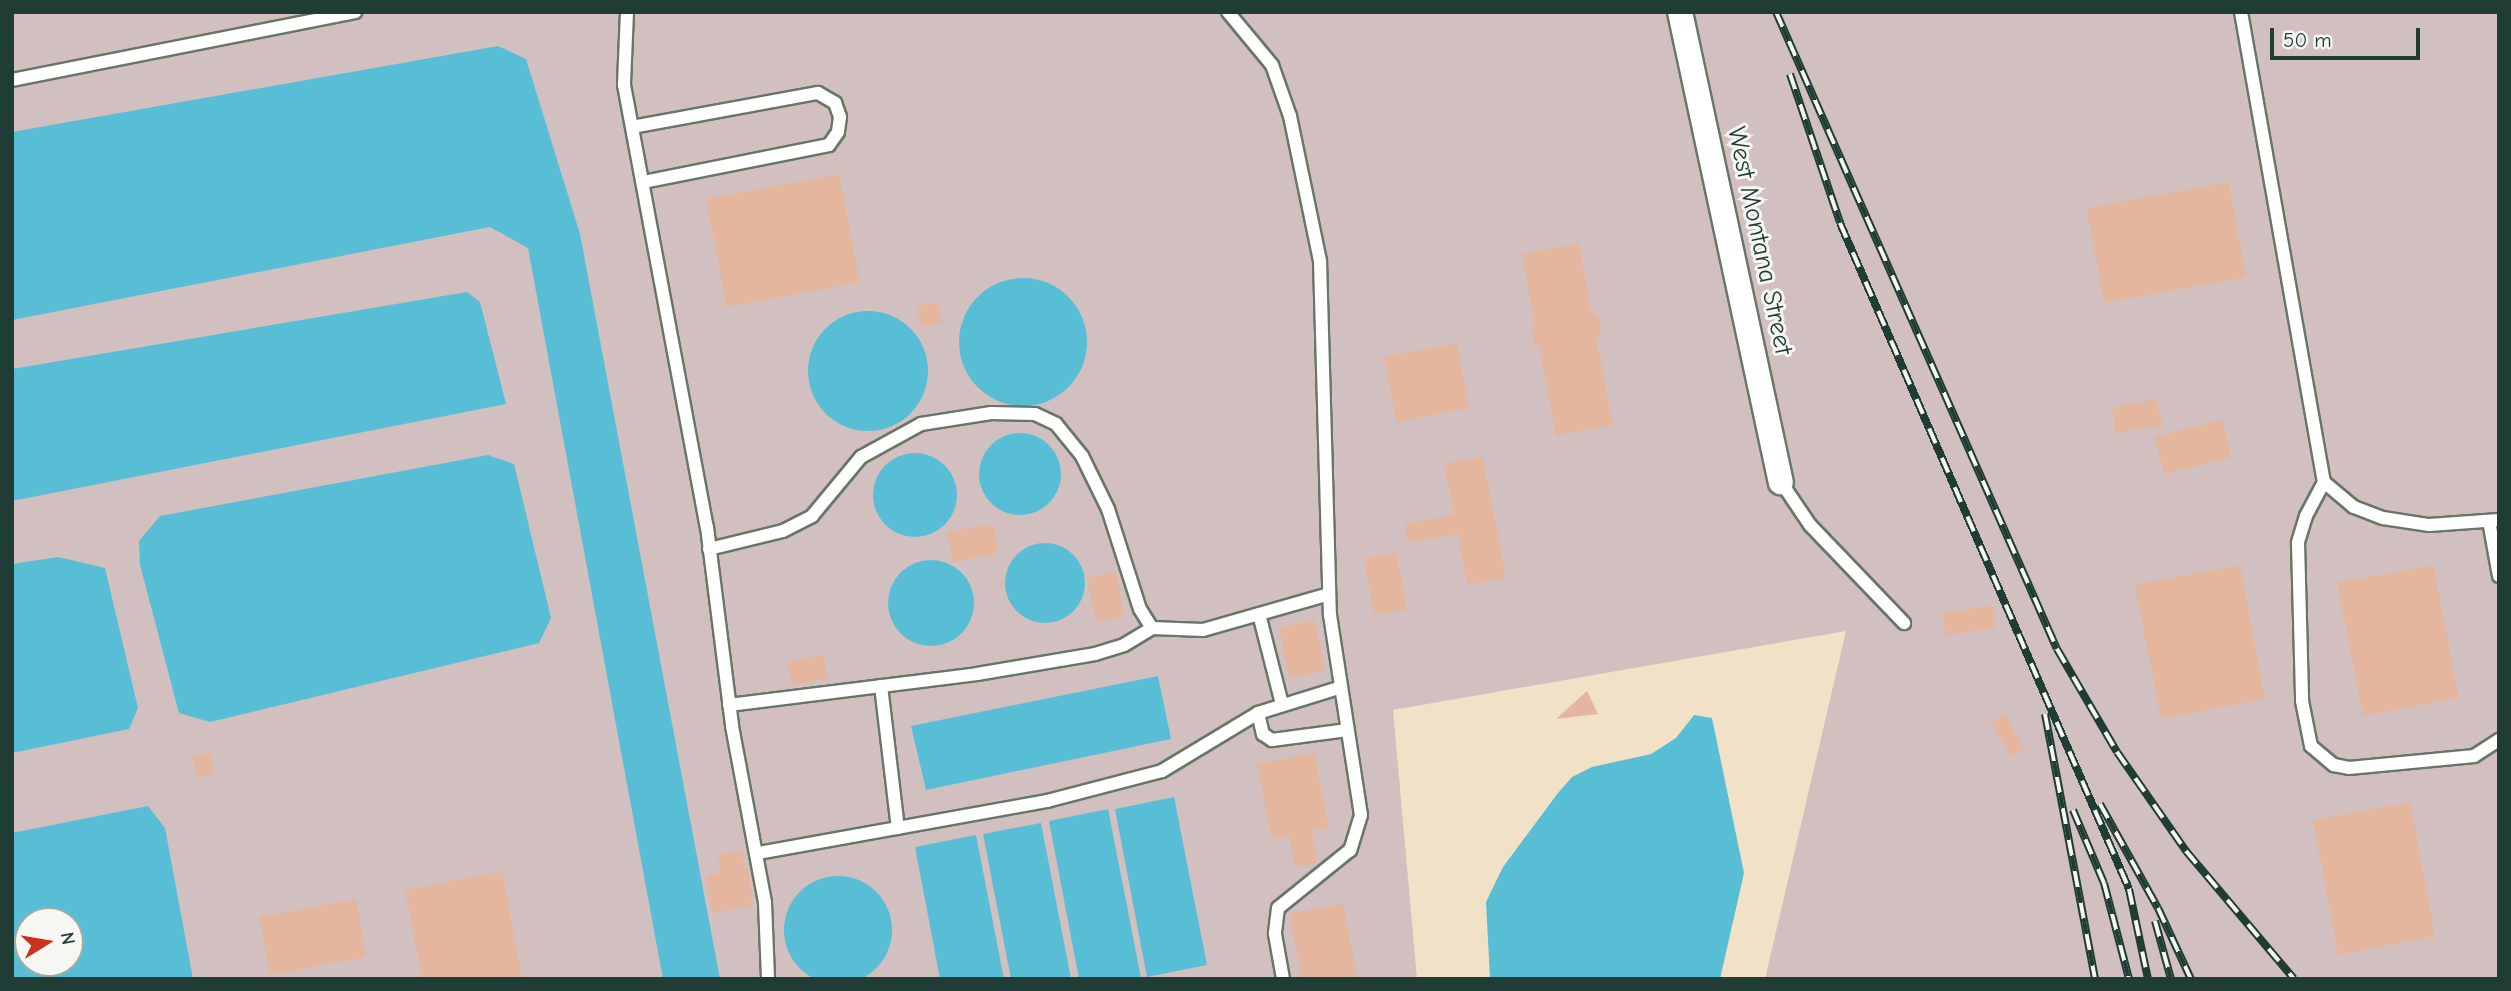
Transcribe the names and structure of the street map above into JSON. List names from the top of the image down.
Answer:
{
  "streets": {
    "street": ["West Montana Street"]
  },
  "scale_bar": "50 m",
  "north": "right"
}
